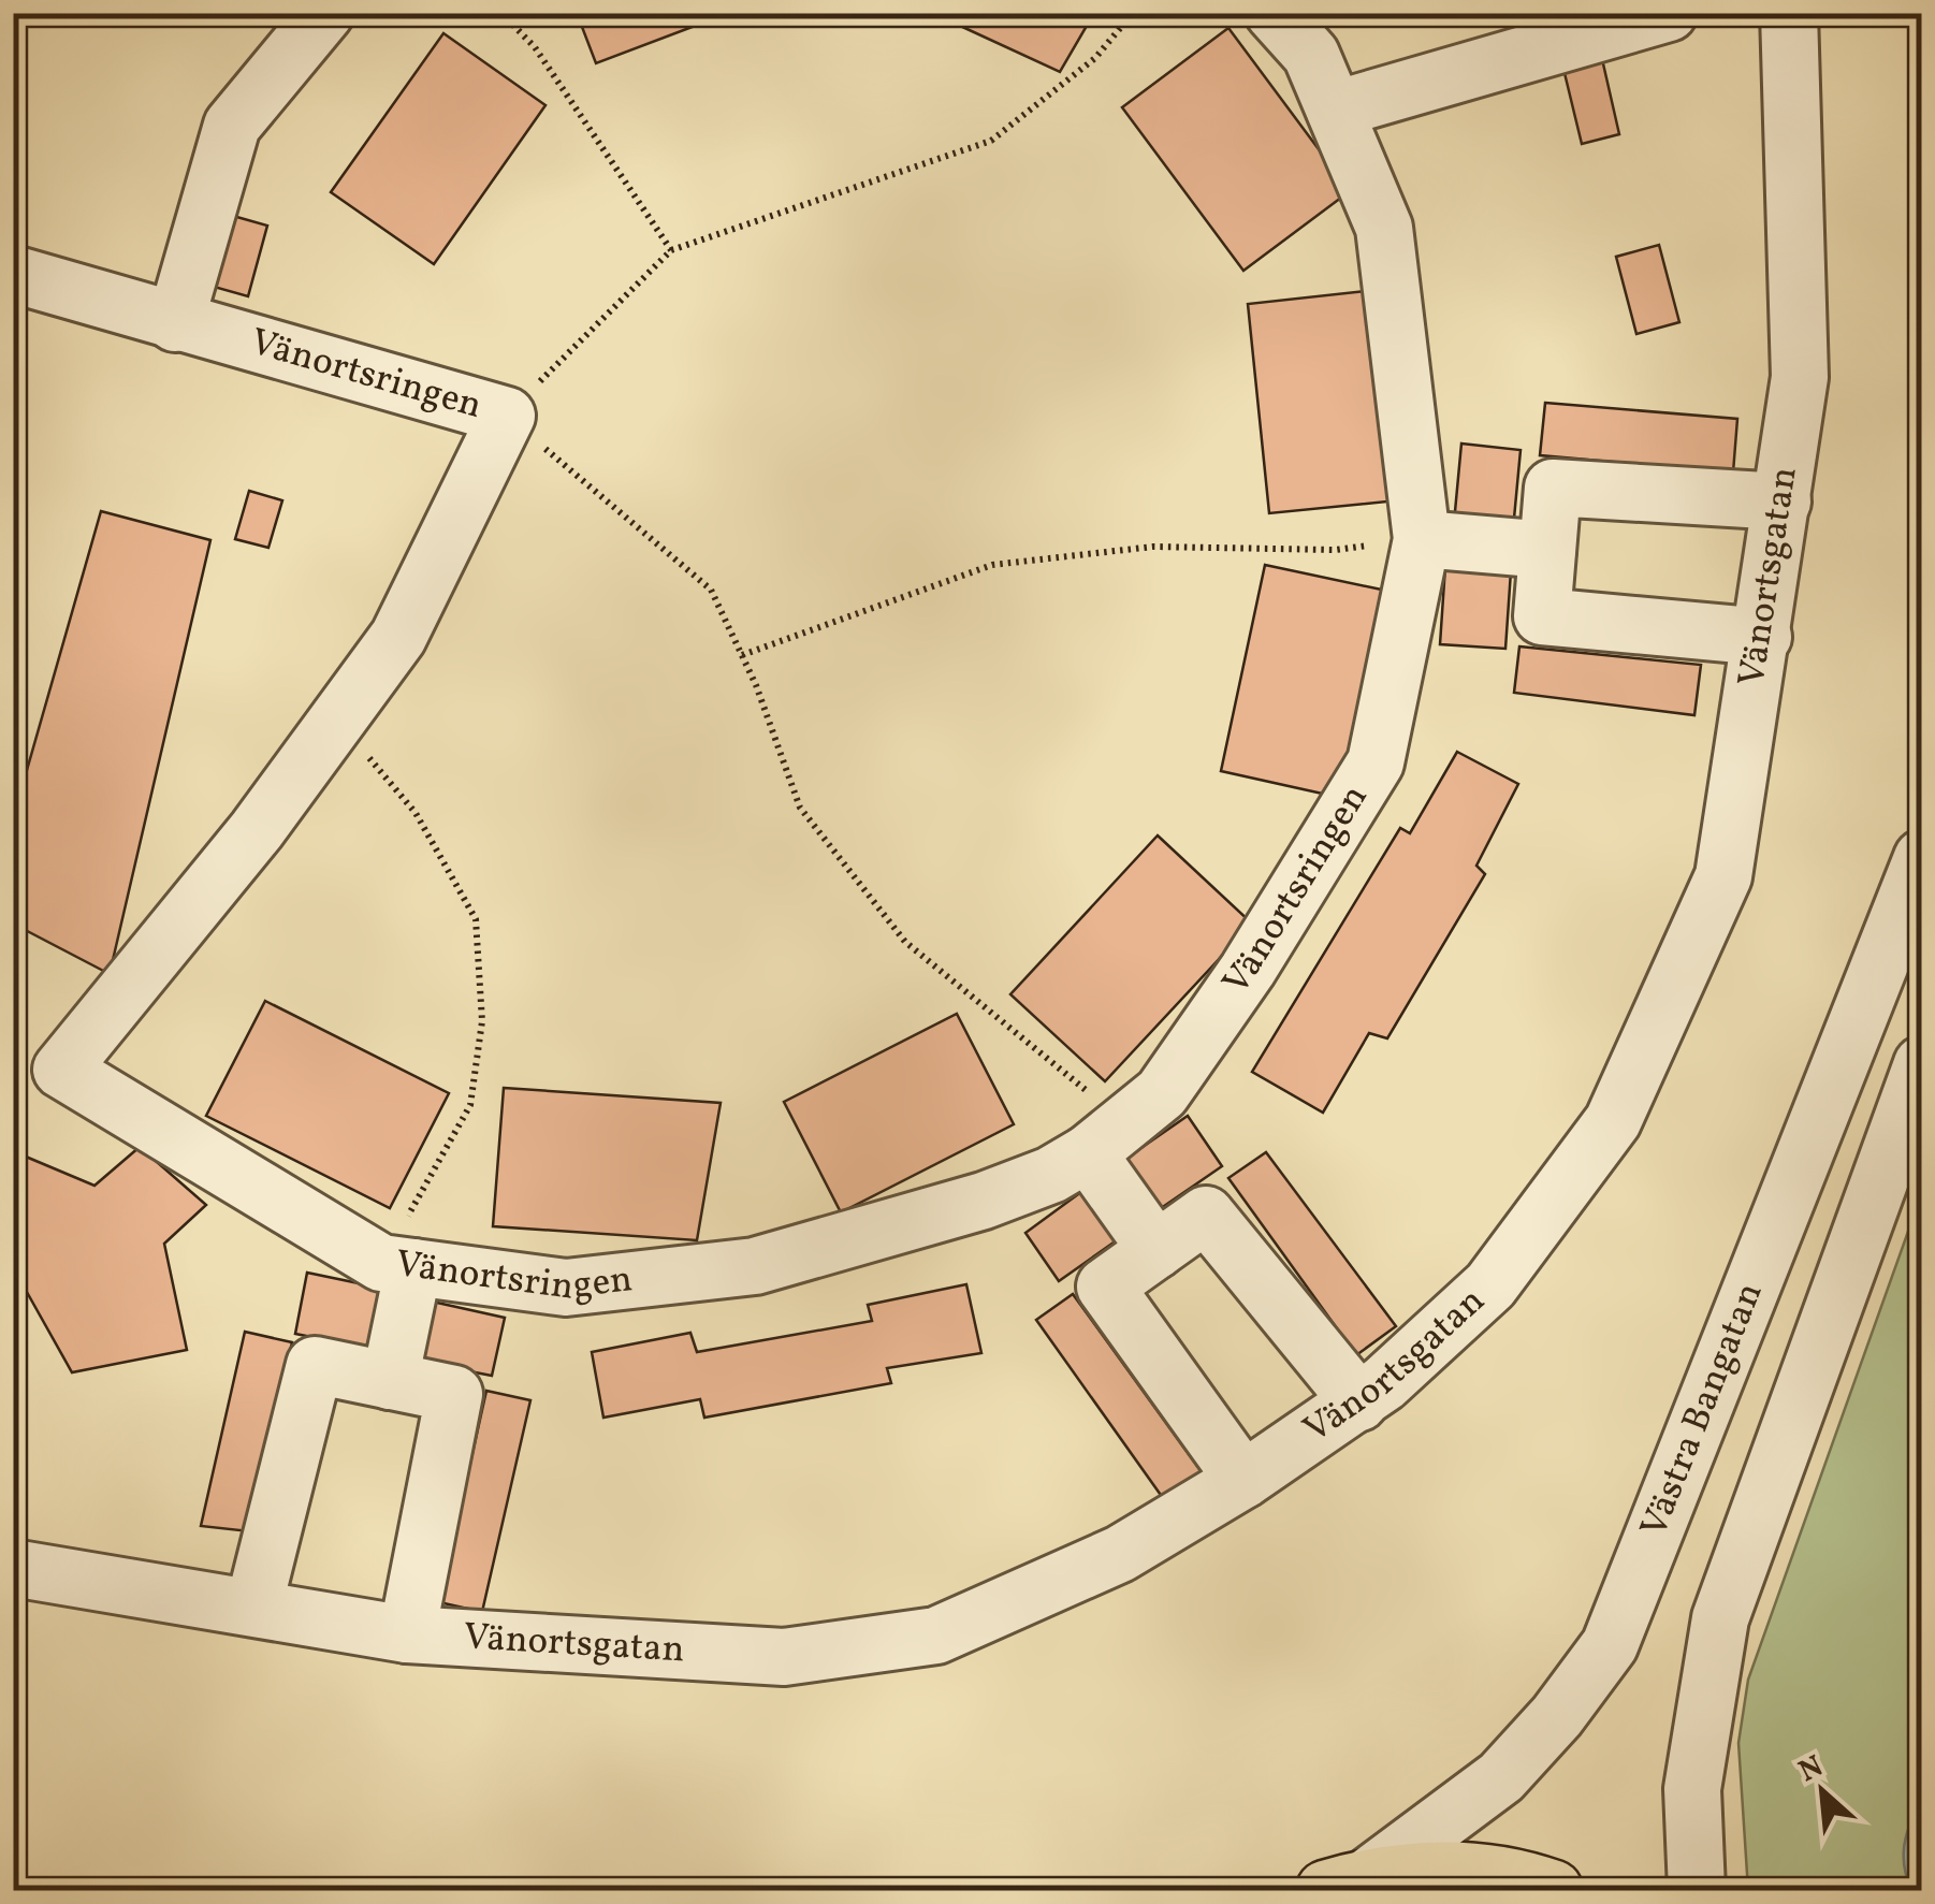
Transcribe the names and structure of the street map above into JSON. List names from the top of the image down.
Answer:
{
  "streets": {
    "street": ["Vänortsringen", "Vänortsgatan", "Västra Bangatan"]
  },
  "north": "top left"
}
